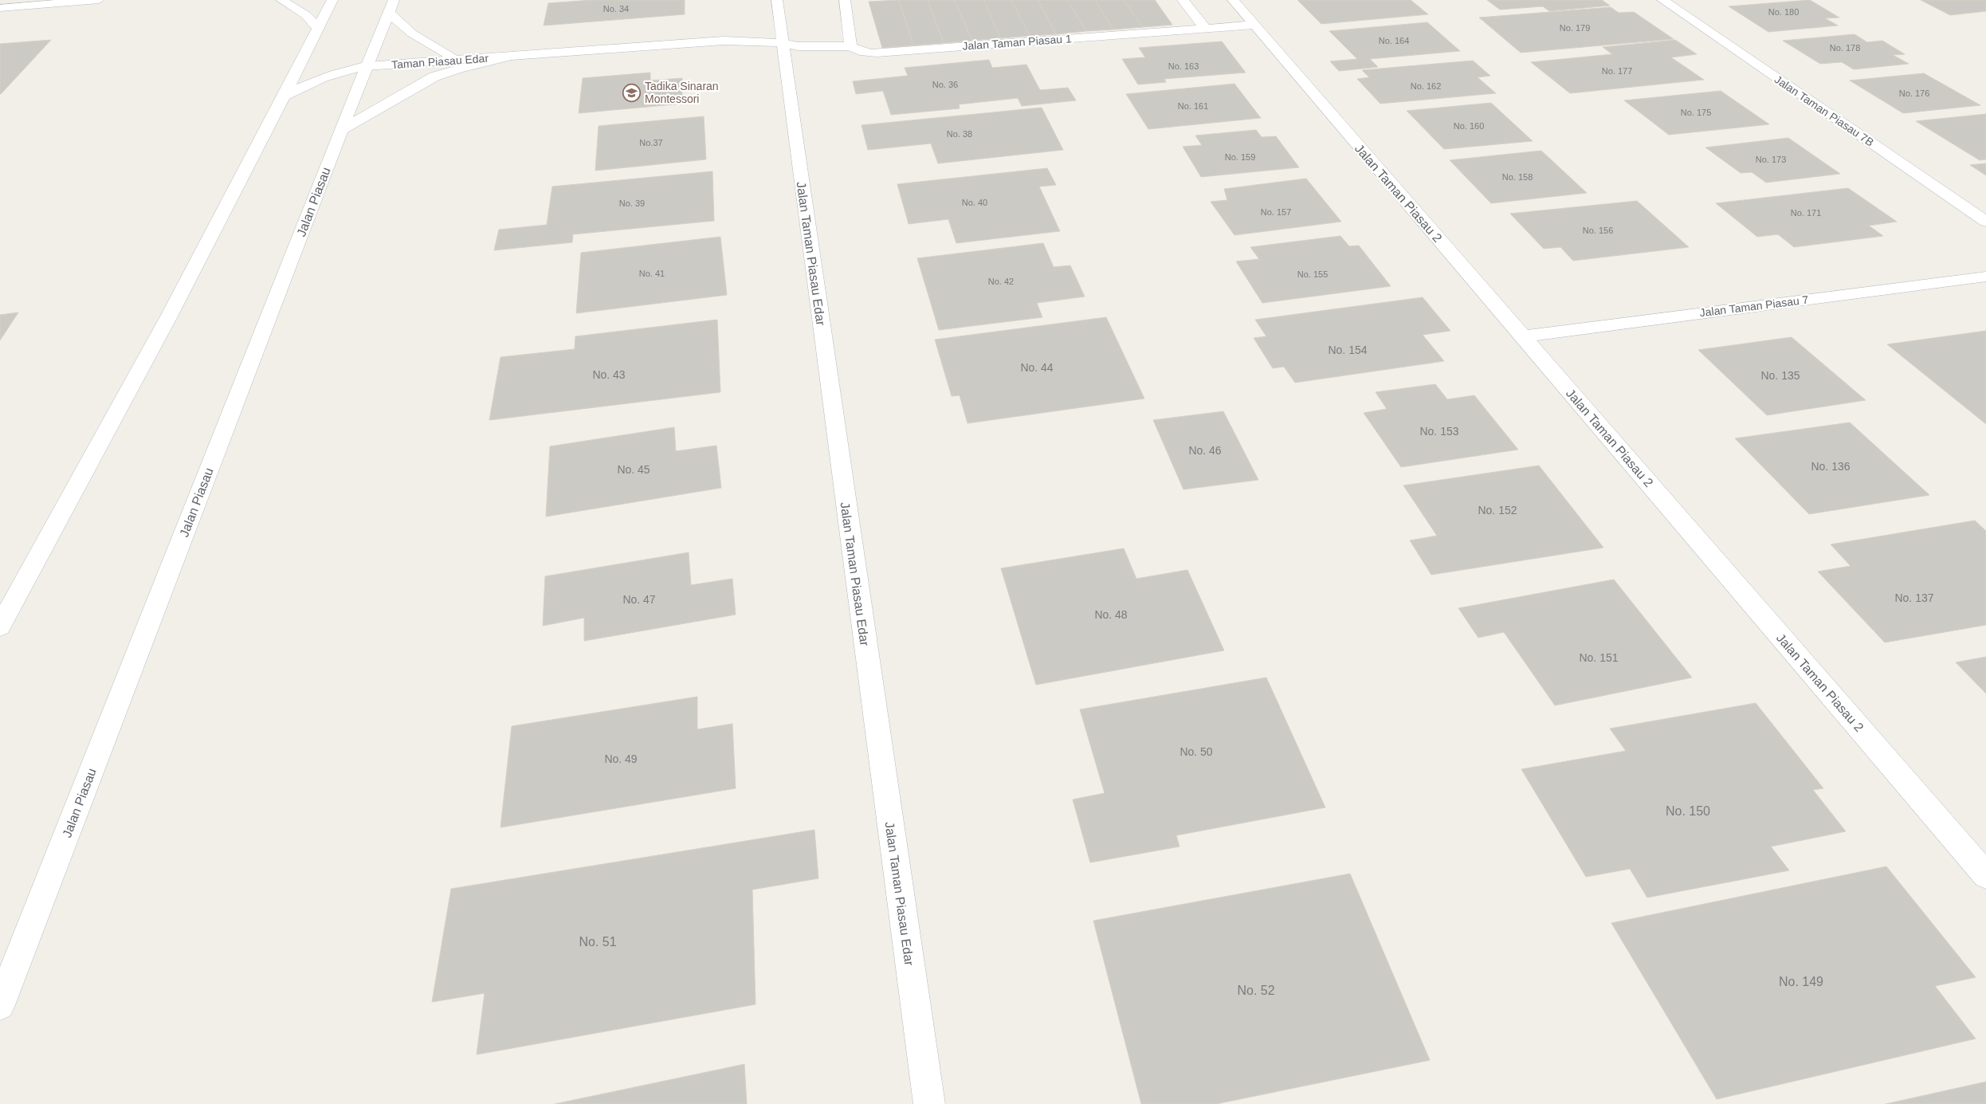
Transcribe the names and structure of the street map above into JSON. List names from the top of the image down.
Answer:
{
  "streets": {
    "street": [
      "Jalan Taman Piasau 1",
      "Taman Piasau Edar",
      "Jalan Taman Piasau 7B",
      "Jalan Taman Piasau 2",
      "Jalan Piasau",
      "Jalan Taman Piasau Edar",
      "Jalan Taman Piasau 7"
    ]
  },
  "crossings": [
    ["Jalan Taman Piasau 1", "Jalan Taman Piasau 2"],
    ["Jalan Taman Piasau 1", "Jalan Taman Piasau Edar"],
    ["Taman Piasau Edar", "Jalan Piasau"],
    ["Jalan Taman Piasau 2", "Jalan Taman Piasau 7"]
  ],
  "places": {
    "school or university": ["Tadika Sinaran Montessori"]
  },
  "house_numbers": [
    "No. 34",
    "No. 180",
    "No. 179",
    "No. 164",
    "No. 178",
    "No. 163",
    "No. 177",
    "No. 36",
    "No. 162",
    "No. 176",
    "No. 161",
    "No. 175",
    "No. 160",
    "No. 38",
    "No.37",
    "No. 159",
    "No. 173",
    "No. 158",
    "No. 40",
    "No. 39",
    "No. 157",
    "No. 171",
    "No. 156",
    "No. 41",
    "No. 155",
    "No. 42",
    "No. 154",
    "No. 44",
    "No. 43",
    "No. 135",
    "No. 153",
    "No. 46",
    "No. 136",
    "No. 45",
    "No. 152",
    "No. 137",
    "No. 47",
    "No. 48",
    "No. 151",
    "No. 50",
    "No. 49",
    "No. 150",
    "No. 51",
    "No. 149",
    "No. 52"
  ]
}
